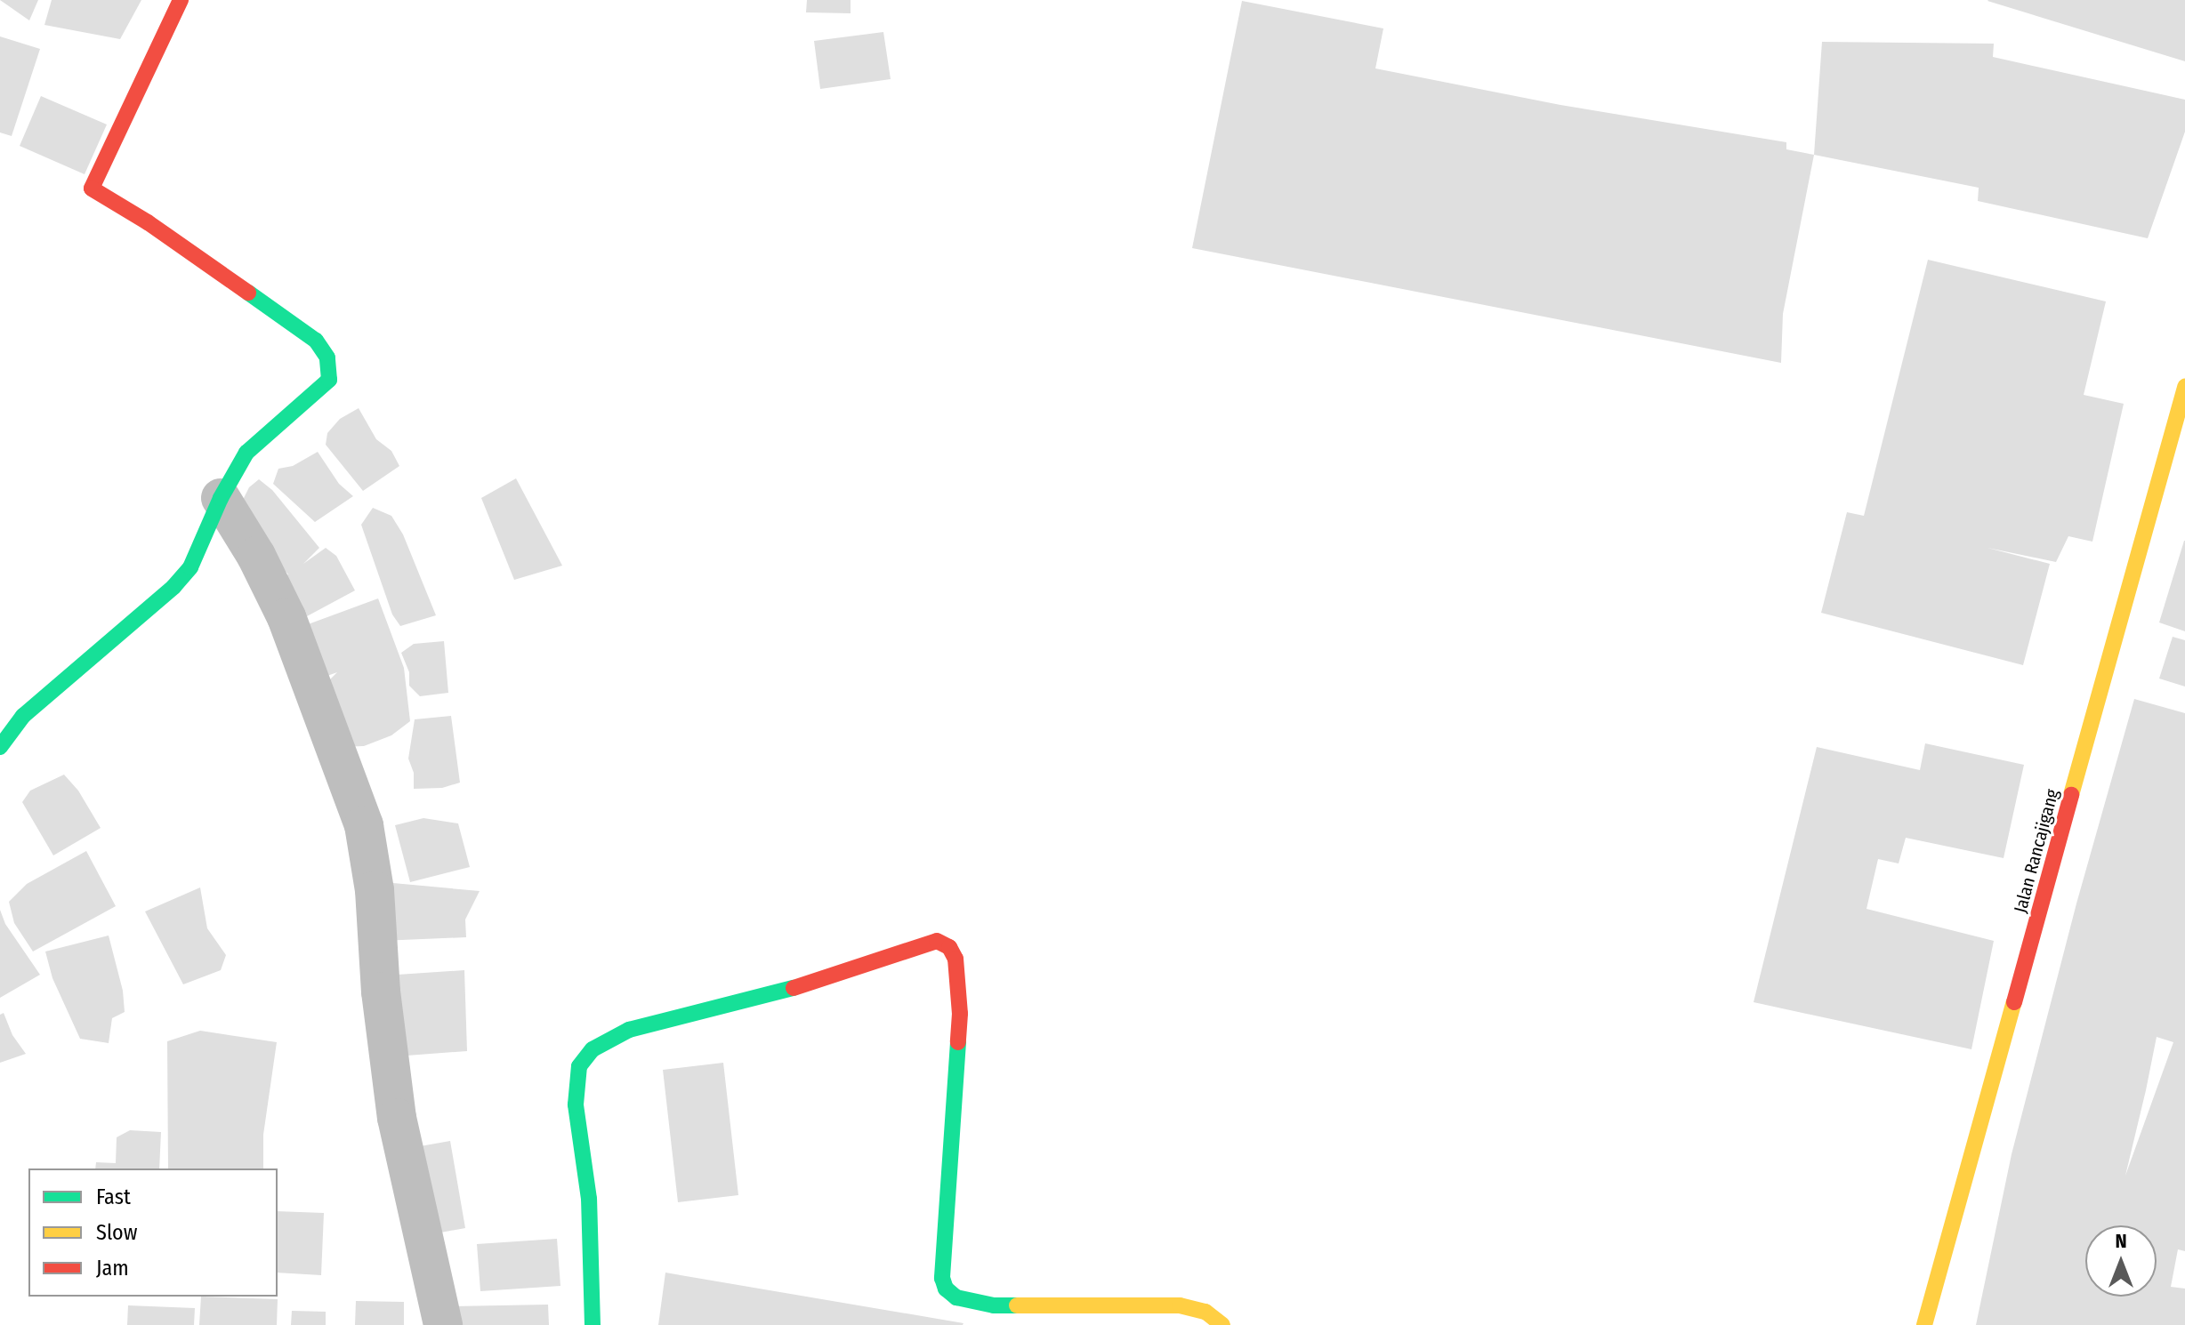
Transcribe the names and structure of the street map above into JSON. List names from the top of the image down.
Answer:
{
  "streets": {
    "street": ["Jalan Rancajigang"]
  },
  "legend": ["Fast", "Slow", "Jam"],
  "north": "top"
}
